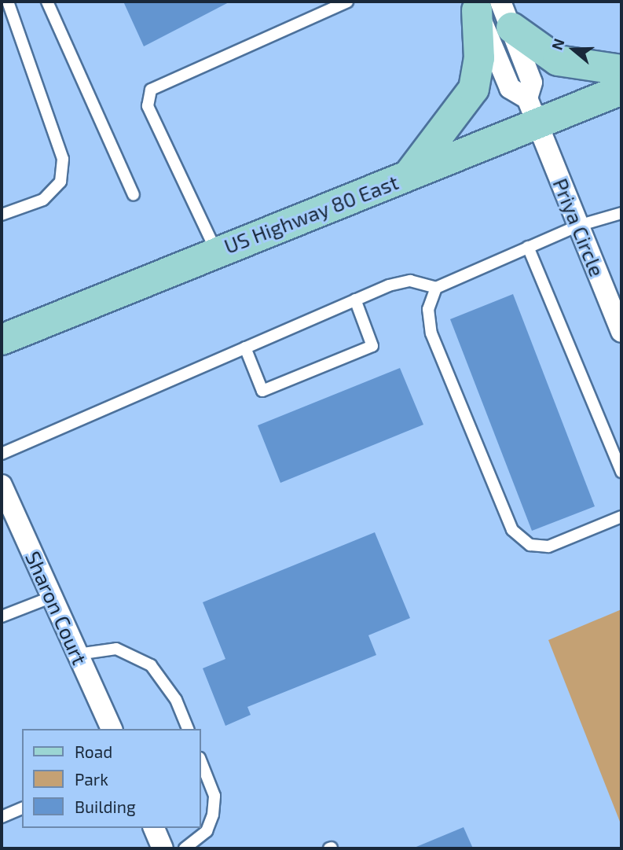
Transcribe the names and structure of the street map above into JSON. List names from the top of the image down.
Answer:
{
  "streets": {
    "main road": ["US Highway 80 East"],
    "street": ["Priya Circle", "Sharon Court"]
  },
  "crossings": [
    ["US Highway 80 East", "Priya Circle"]
  ],
  "legend": ["Road", "Park", "Building"],
  "north": "left"
}
